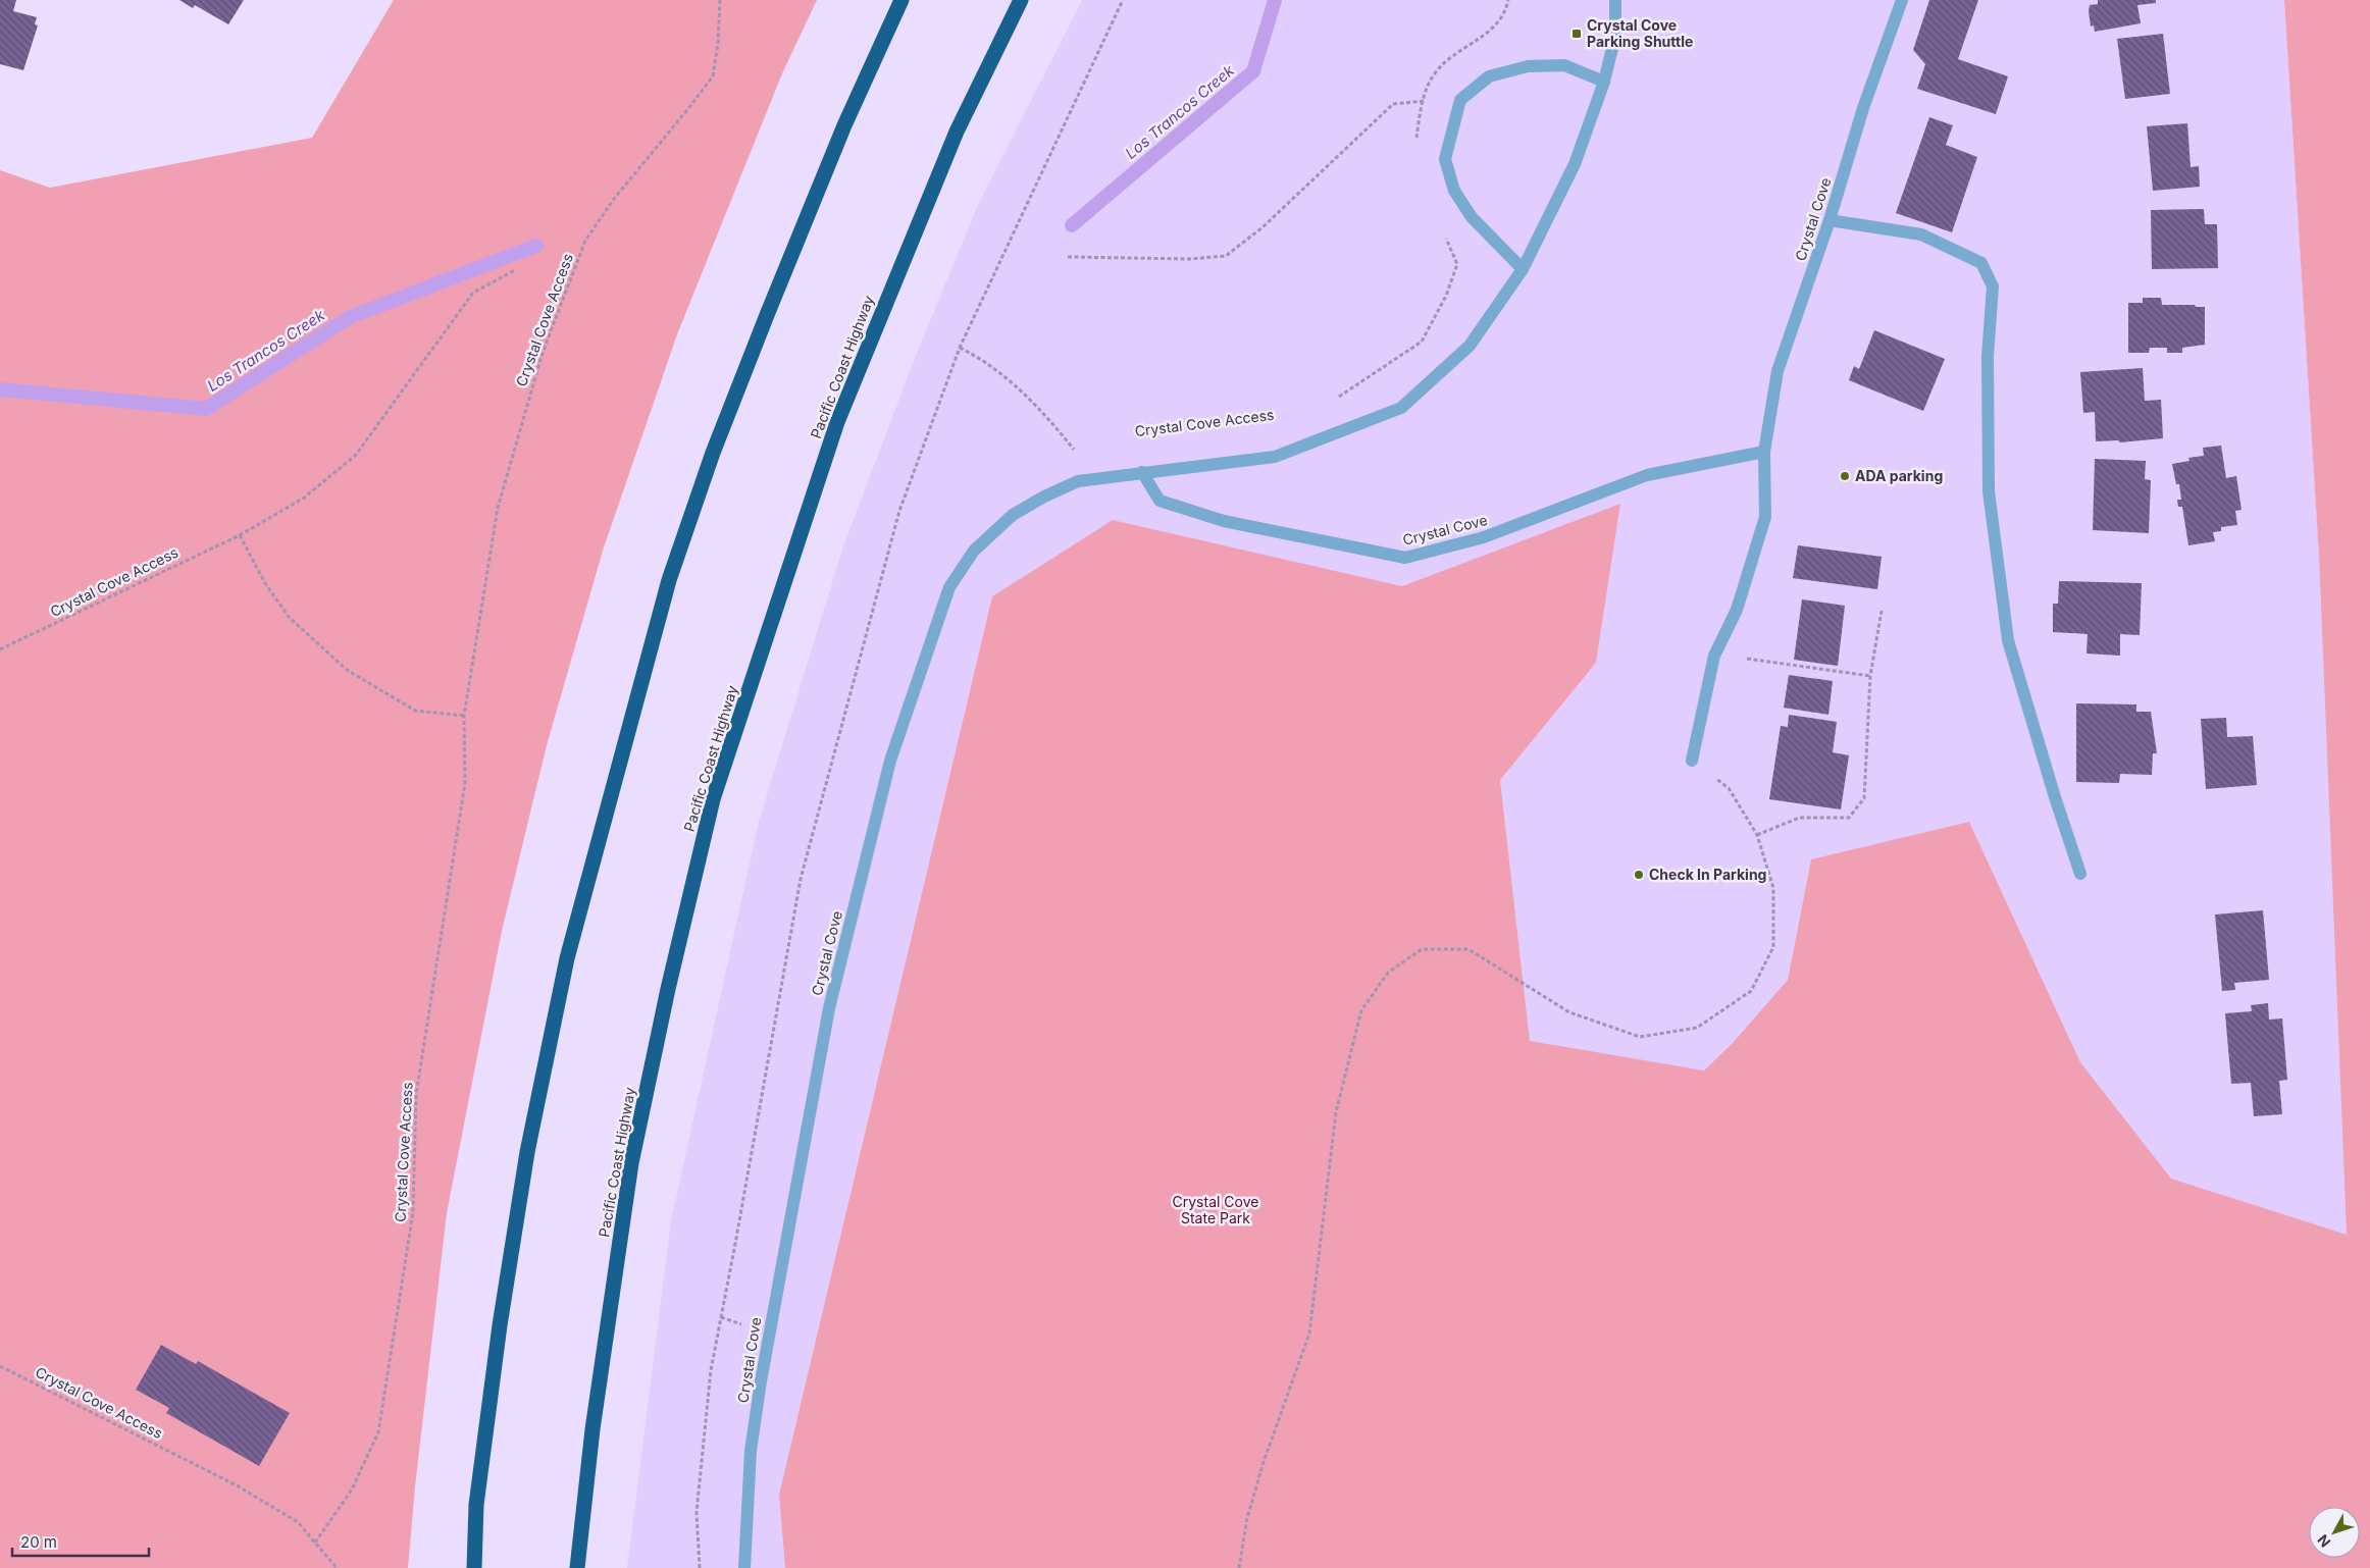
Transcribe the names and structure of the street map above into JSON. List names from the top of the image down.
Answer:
{
  "streets": {
    "highway": ["Pacific Coast Highway"],
    "street": ["Crystal Cove"],
    "path": ["Crystal Cove Access"]
  },
  "water": ["Los Trancos Creek"],
  "parks": ["Crystal Cove State Park"],
  "places": {
    "transit": ["Crystal Cove Parking Shuttle"],
    "other": ["ADA parking", "Check In Parking"]
  },
  "scale_bar": "20 m",
  "north": "bottom left"
}
